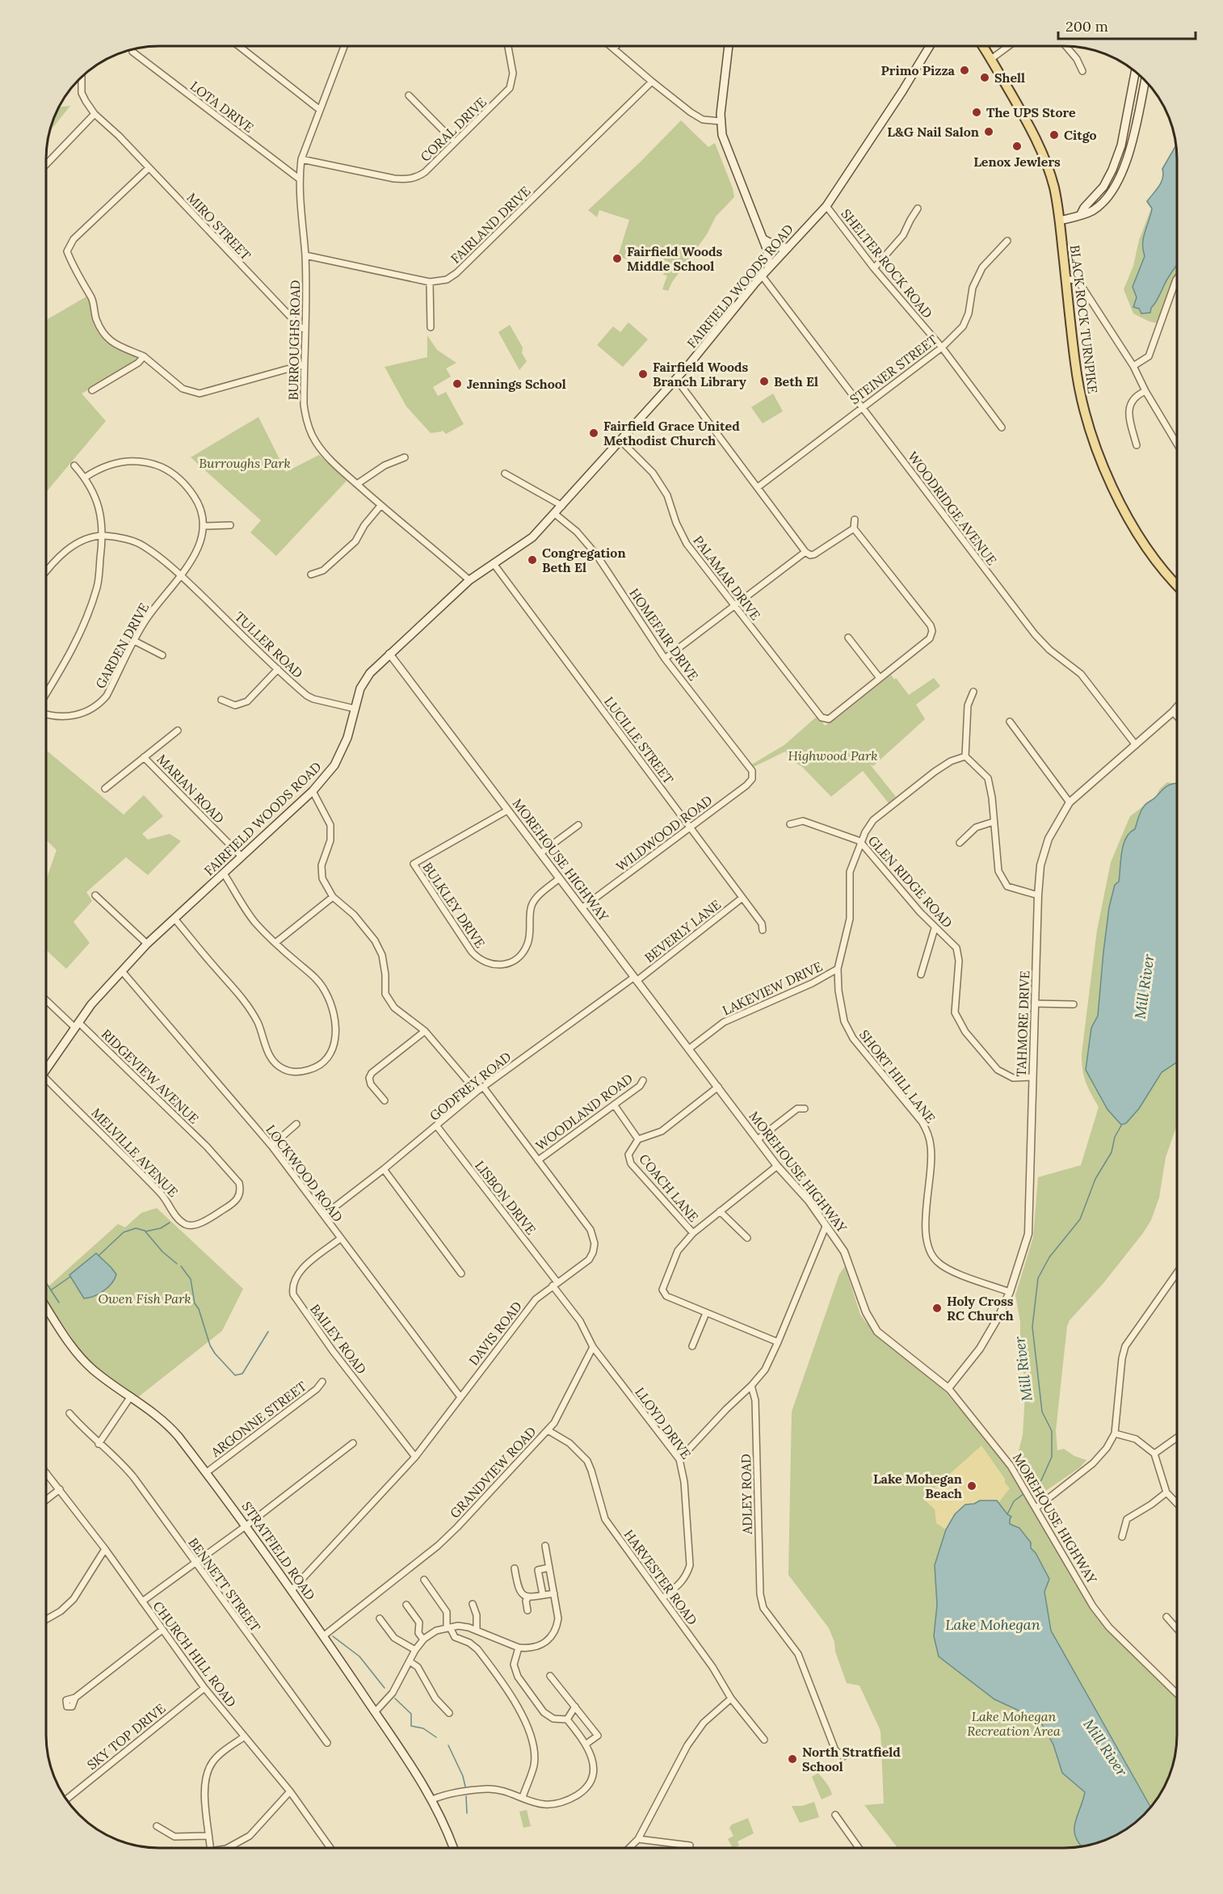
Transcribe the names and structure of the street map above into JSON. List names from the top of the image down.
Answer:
{
  "streets": {
    "main road": ["FAIRFIELD WOODS ROAD", "BLACK ROCK TURNPIKE", "STRATFIELD ROAD"],
    "street": [
      "LOTA DRIVE",
      "CORAL DRIVE",
      "FAIRLAND DRIVE",
      "MIRO STREET",
      "SHELTER ROCK ROAD",
      "BURROUGHS ROAD",
      "STEINER STREET",
      "WOODRIDGE AVENUE",
      "PALAMAR DRIVE",
      "HOMEFAIR DRIVE",
      "TULLER ROAD",
      "GARDEN DRIVE",
      "LUCILLE STREET",
      "MARIAN ROAD",
      "WILDWOOD ROAD",
      "MOREHOUSE HIGHWAY",
      "GLEN RIDGE ROAD",
      "BULKLEY DRIVE",
      "BEVERLY LANE",
      "LAKEVIEW DRIVE",
      "TAHMORE DRIVE",
      "RIDGEVIEW AVENUE",
      "SHORT HILL LANE",
      "GODFREY ROAD",
      "WOODLAND ROAD",
      "MELVILLE AVENUE",
      "LOCKWOOD ROAD",
      "COACH LANE",
      "LISBON DRIVE",
      "DAVIS ROAD",
      "BAILEY ROAD",
      "ARGONNE STREET",
      "LLOYD DRIVE",
      "GRANDVIEW ROAD",
      "ADLEY ROAD",
      "HARVESTER ROAD",
      "BENNETT STREET",
      "CHURCH HILL ROAD",
      "SKY TOP DRIVE"
    ]
  },
  "crossings": [
    ["LOTA DRIVE", "BURROUGHS ROAD"],
    ["CORAL DRIVE", "BURROUGHS ROAD"],
    ["FAIRLAND DRIVE", "BURROUGHS ROAD"],
    ["MIRO STREET", "BURROUGHS ROAD"],
    ["SHELTER ROCK ROAD", "FAIRFIELD WOODS ROAD"],
    ["SHELTER ROCK ROAD", "STEINER STREET"],
    ["FAIRFIELD WOODS ROAD", "BURROUGHS ROAD"],
    ["FAIRFIELD WOODS ROAD", "WOODRIDGE AVENUE"],
    ["FAIRFIELD WOODS ROAD", "PALAMAR DRIVE"],
    ["FAIRFIELD WOODS ROAD", "HOMEFAIR DRIVE"],
    ["FAIRFIELD WOODS ROAD", "TULLER ROAD"],
    ["FAIRFIELD WOODS ROAD", "LUCILLE STREET"],
    ["FAIRFIELD WOODS ROAD", "MARIAN ROAD"],
    ["FAIRFIELD WOODS ROAD", "MOREHOUSE HIGHWAY"],
    ["FAIRFIELD WOODS ROAD", "RIDGEVIEW AVENUE"],
    ["FAIRFIELD WOODS ROAD", "LOCKWOOD ROAD"],
    ["STEINER STREET", "WOODRIDGE AVENUE"],
    ["WOODRIDGE AVENUE", "TAHMORE DRIVE"],
    ["HOMEFAIR DRIVE", "WILDWOOD ROAD"],
    ["TULLER ROAD", "GARDEN DRIVE"],
    ["LUCILLE STREET", "WILDWOOD ROAD"],
    ["LUCILLE STREET", "BEVERLY LANE"],
    ["WILDWOOD ROAD", "MOREHOUSE HIGHWAY"],
    ["MOREHOUSE HIGHWAY", "BULKLEY DRIVE"],
    ["MOREHOUSE HIGHWAY", "BEVERLY LANE"],
    ["MOREHOUSE HIGHWAY", "LAKEVIEW DRIVE"],
    ["MOREHOUSE HIGHWAY", "TAHMORE DRIVE"],
    ["MOREHOUSE HIGHWAY", "GODFREY ROAD"],
    ["MOREHOUSE HIGHWAY", "COACH LANE"],
    ["GLEN RIDGE ROAD", "LAKEVIEW DRIVE"],
    ["GLEN RIDGE ROAD", "TAHMORE DRIVE"],
    ["BEVERLY LANE", "GODFREY ROAD"],
    ["LAKEVIEW DRIVE", "SHORT HILL LANE"],
    ["TAHMORE DRIVE", "SHORT HILL LANE"],
    ["RIDGEVIEW AVENUE", "MELVILLE AVENUE"],
    ["GODFREY ROAD", "LOCKWOOD ROAD"],
    ["GODFREY ROAD", "LISBON DRIVE"],
    ["GODFREY ROAD", "DAVIS ROAD"],
    ["WOODLAND ROAD", "DAVIS ROAD"],
    ["LOCKWOOD ROAD", "DAVIS ROAD"],
    ["LOCKWOOD ROAD", "BAILEY ROAD"],
    ["LISBON DRIVE", "DAVIS ROAD"],
    ["DAVIS ROAD", "BAILEY ROAD"],
    ["DAVIS ROAD", "STRATFIELD ROAD"],
    ["ARGONNE STREET", "STRATFIELD ROAD"],
    ["LLOYD DRIVE", "GRANDVIEW ROAD"],
    ["LLOYD DRIVE", "HARVESTER ROAD"],
    ["GRANDVIEW ROAD", "STRATFIELD ROAD"],
    ["GRANDVIEW ROAD", "HARVESTER ROAD"],
    ["CHURCH HILL ROAD", "SKY TOP DRIVE"]
  ],
  "water": ["Mill River", "Lake Mohegan"],
  "parks": [
    "Burroughs Park",
    "Highwood Park",
    "Owen Fish Park",
    "Lake Mohegan Recreation Area"
  ],
  "places": [
    "Primo Pizza",
    "Shell",
    "The UPS Store",
    "L&G Nail Salon",
    "Citgo",
    "Lenox Jewlers",
    "Fairfield Woods Middle School",
    "Fairfield Woods Branch Library",
    "Beth El",
    "Jennings School",
    "Fairfield Grace United Methodist Church",
    "Congregation Beth El",
    "Holy Cross RC Church",
    "Lake Mohegan Beach",
    "North Stratfield School"
  ],
  "scale_bar": "200 m"
}
